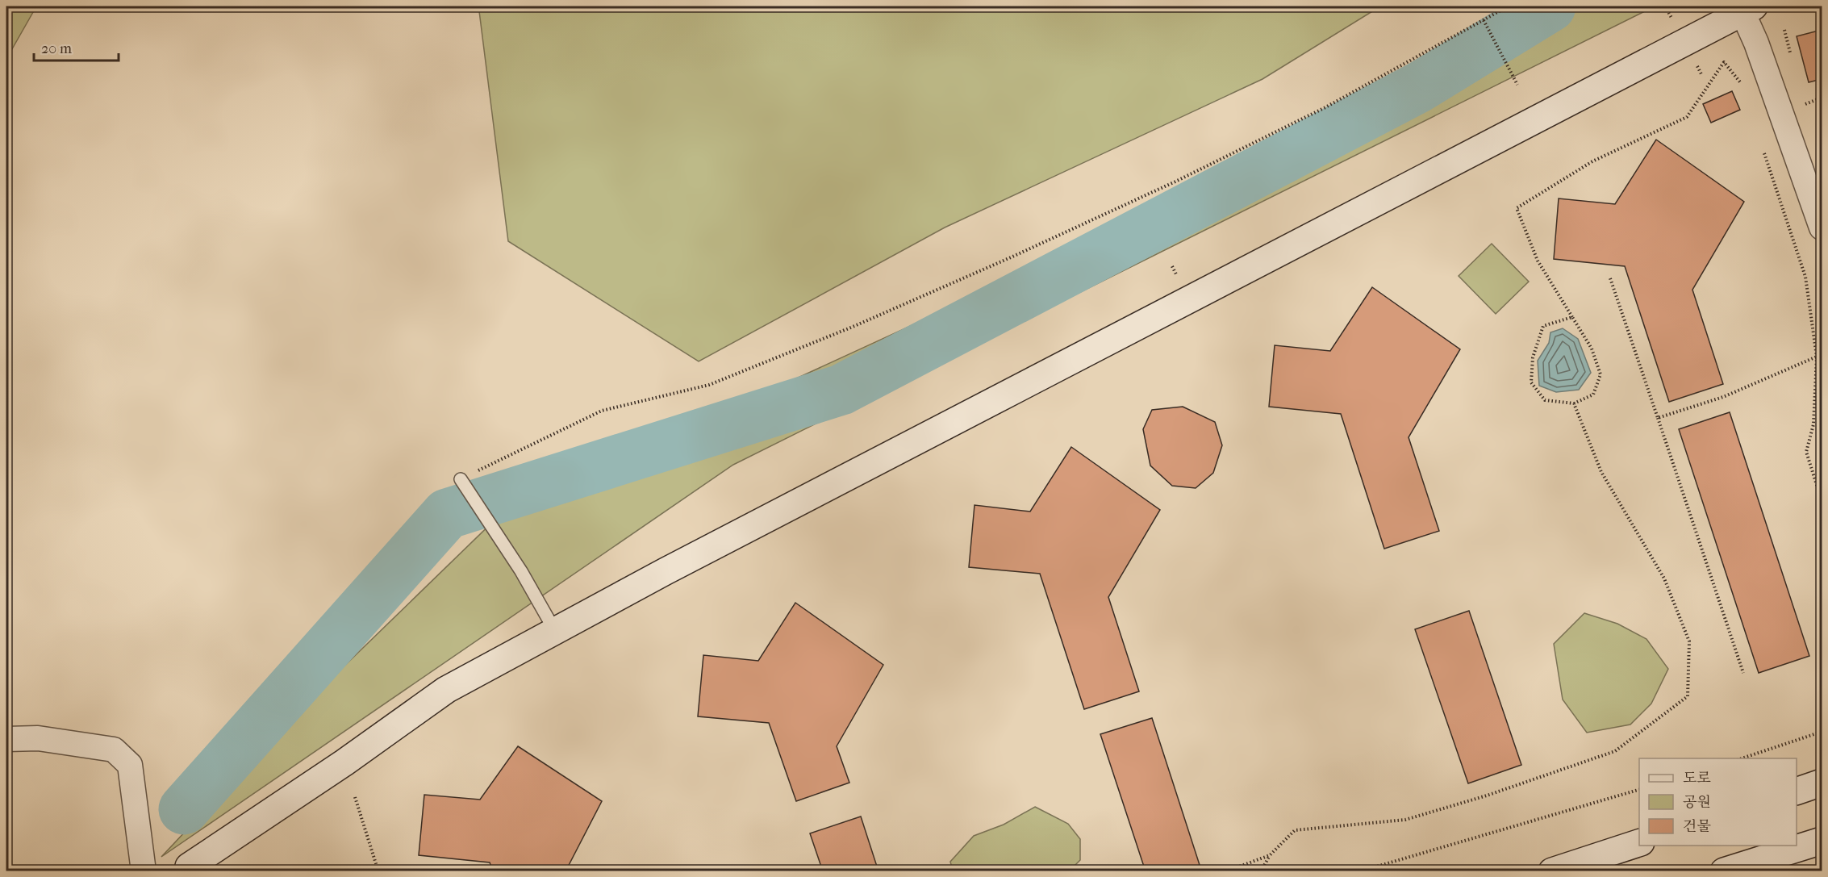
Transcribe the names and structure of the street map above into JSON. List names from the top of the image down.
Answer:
{
  "legend": ["도로", "공원", "건물"],
  "scale_bar": "20 m"
}
